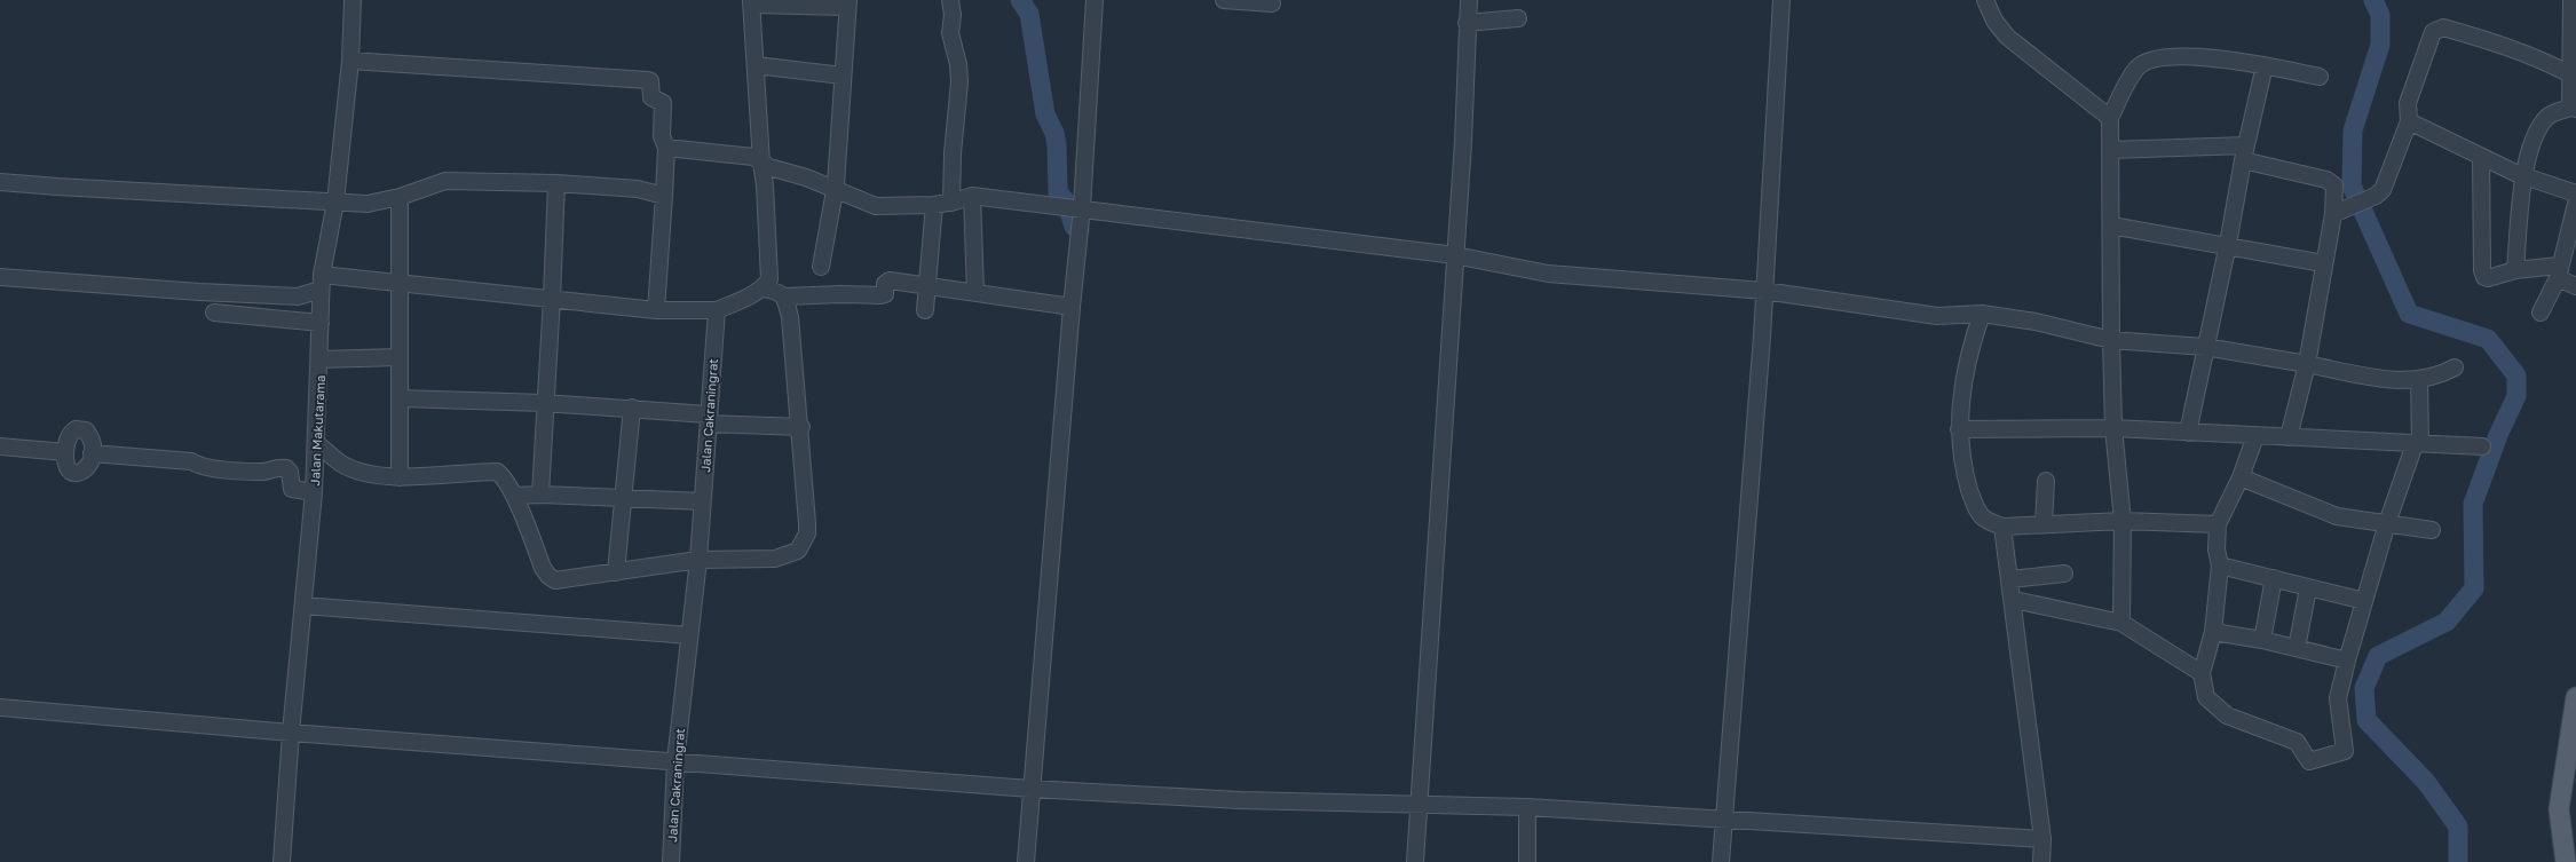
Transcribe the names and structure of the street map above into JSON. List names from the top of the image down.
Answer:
{
  "streets": {
    "street": ["Jalan Cakraningrat", "Jalan Makutarama"]
  }
}
